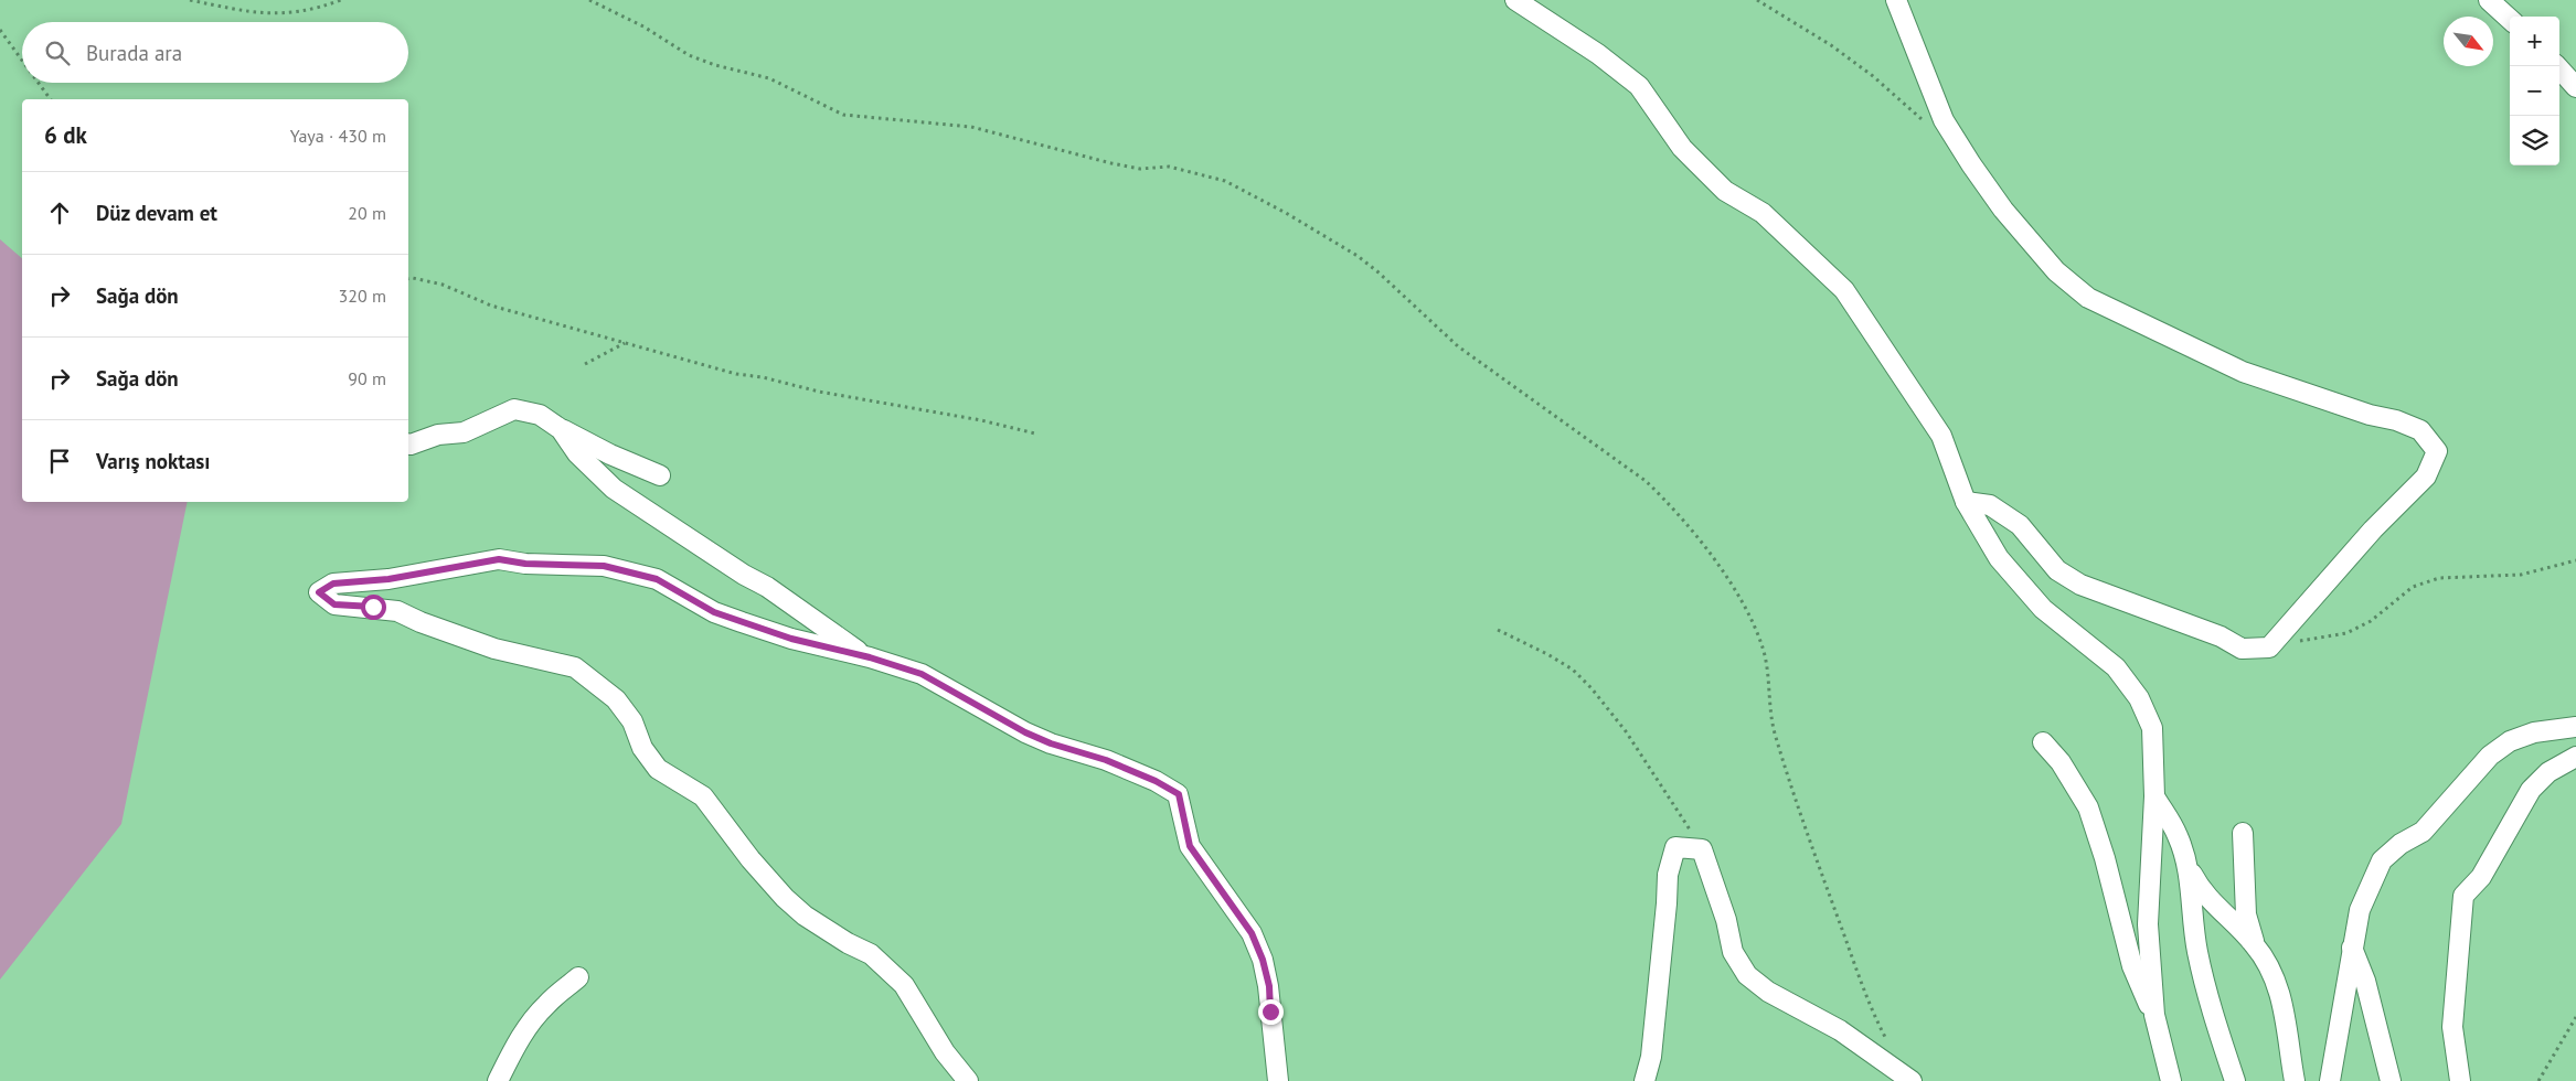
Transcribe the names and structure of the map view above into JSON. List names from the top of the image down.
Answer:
{
  "north": "bottom right",
  "page": {
    "map_buttons": ["+", "−"],
    "search": "Burada ara",
    "heading": ["6 dk", "Yaya · 430 m"],
    "list": [
      ["Düz devam et", "20 m"],
      ["Sağa dön", "320 m"],
      ["Sağa dön", "90 m"],
      "Varış noktası"
    ]
  }
}
